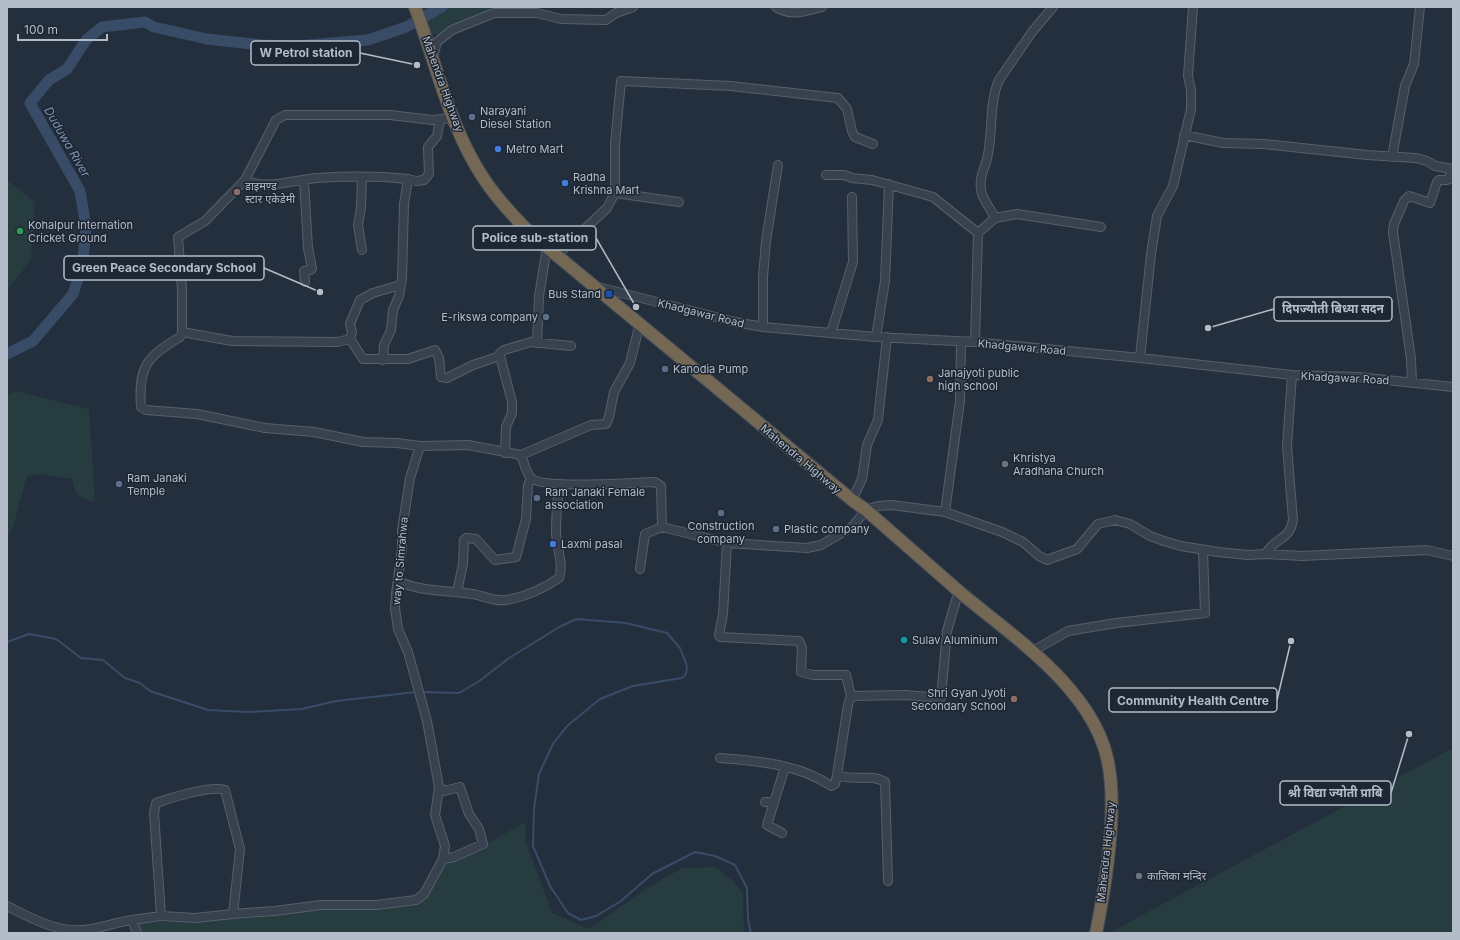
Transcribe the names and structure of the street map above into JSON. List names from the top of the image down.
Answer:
{
  "streets": {
    "highway": ["Mahendra Highway"],
    "street": ["Khadgawar Road", "way to Simrahwa"]
  },
  "crossings": [
    ["Mahendra Highway", "Khadgawar Road"]
  ],
  "water": ["Duduwa River"],
  "places": {
    "other": [
      "W Petrol station",
      "Narayani Diesel Station",
      "Metro Mart",
      "Radha Krishna Mart",
      "डाइमण्ड स्टार एकेडेमी",
      "Kohalpur Internation Cricket Ground",
      "Green Peace Secondary School",
      "Police sub-station",
      "E-rikswa company",
      "दिपज्योती बिध्या सदन",
      "Kanodia Pump",
      "Janajyoti public high school",
      "Khristya Aradhana Church",
      "Ram Janaki Temple",
      "Ram Janaki Female association",
      "Construction company",
      "Plastic company",
      "Laxmi pasal",
      "Sulav Aluminium",
      "Community Health Centre",
      "Shri Gyan Jyoti Secondary School",
      "श्री विद्या ज्योती प्राबि",
      "कालिका मन्दिर"
    ],
    "transit": ["Bus Stand"]
  },
  "scale_bar": "100 m"
}
